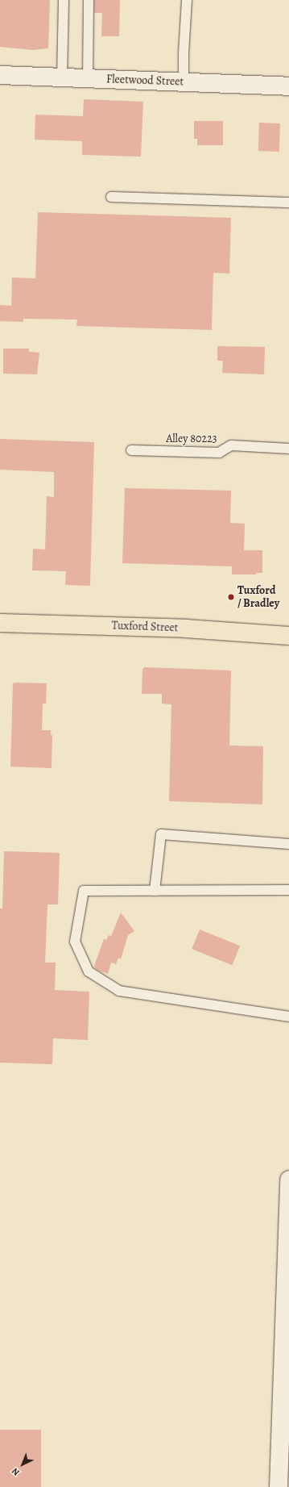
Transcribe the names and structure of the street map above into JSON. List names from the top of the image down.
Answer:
{
  "streets": {
    "main road": ["Tuxford Street"],
    "street": ["Fleetwood Street"],
    "lane": ["Alley 80223"]
  },
  "places": ["Tuxford / Bradley"],
  "north": "bottom left"
}
